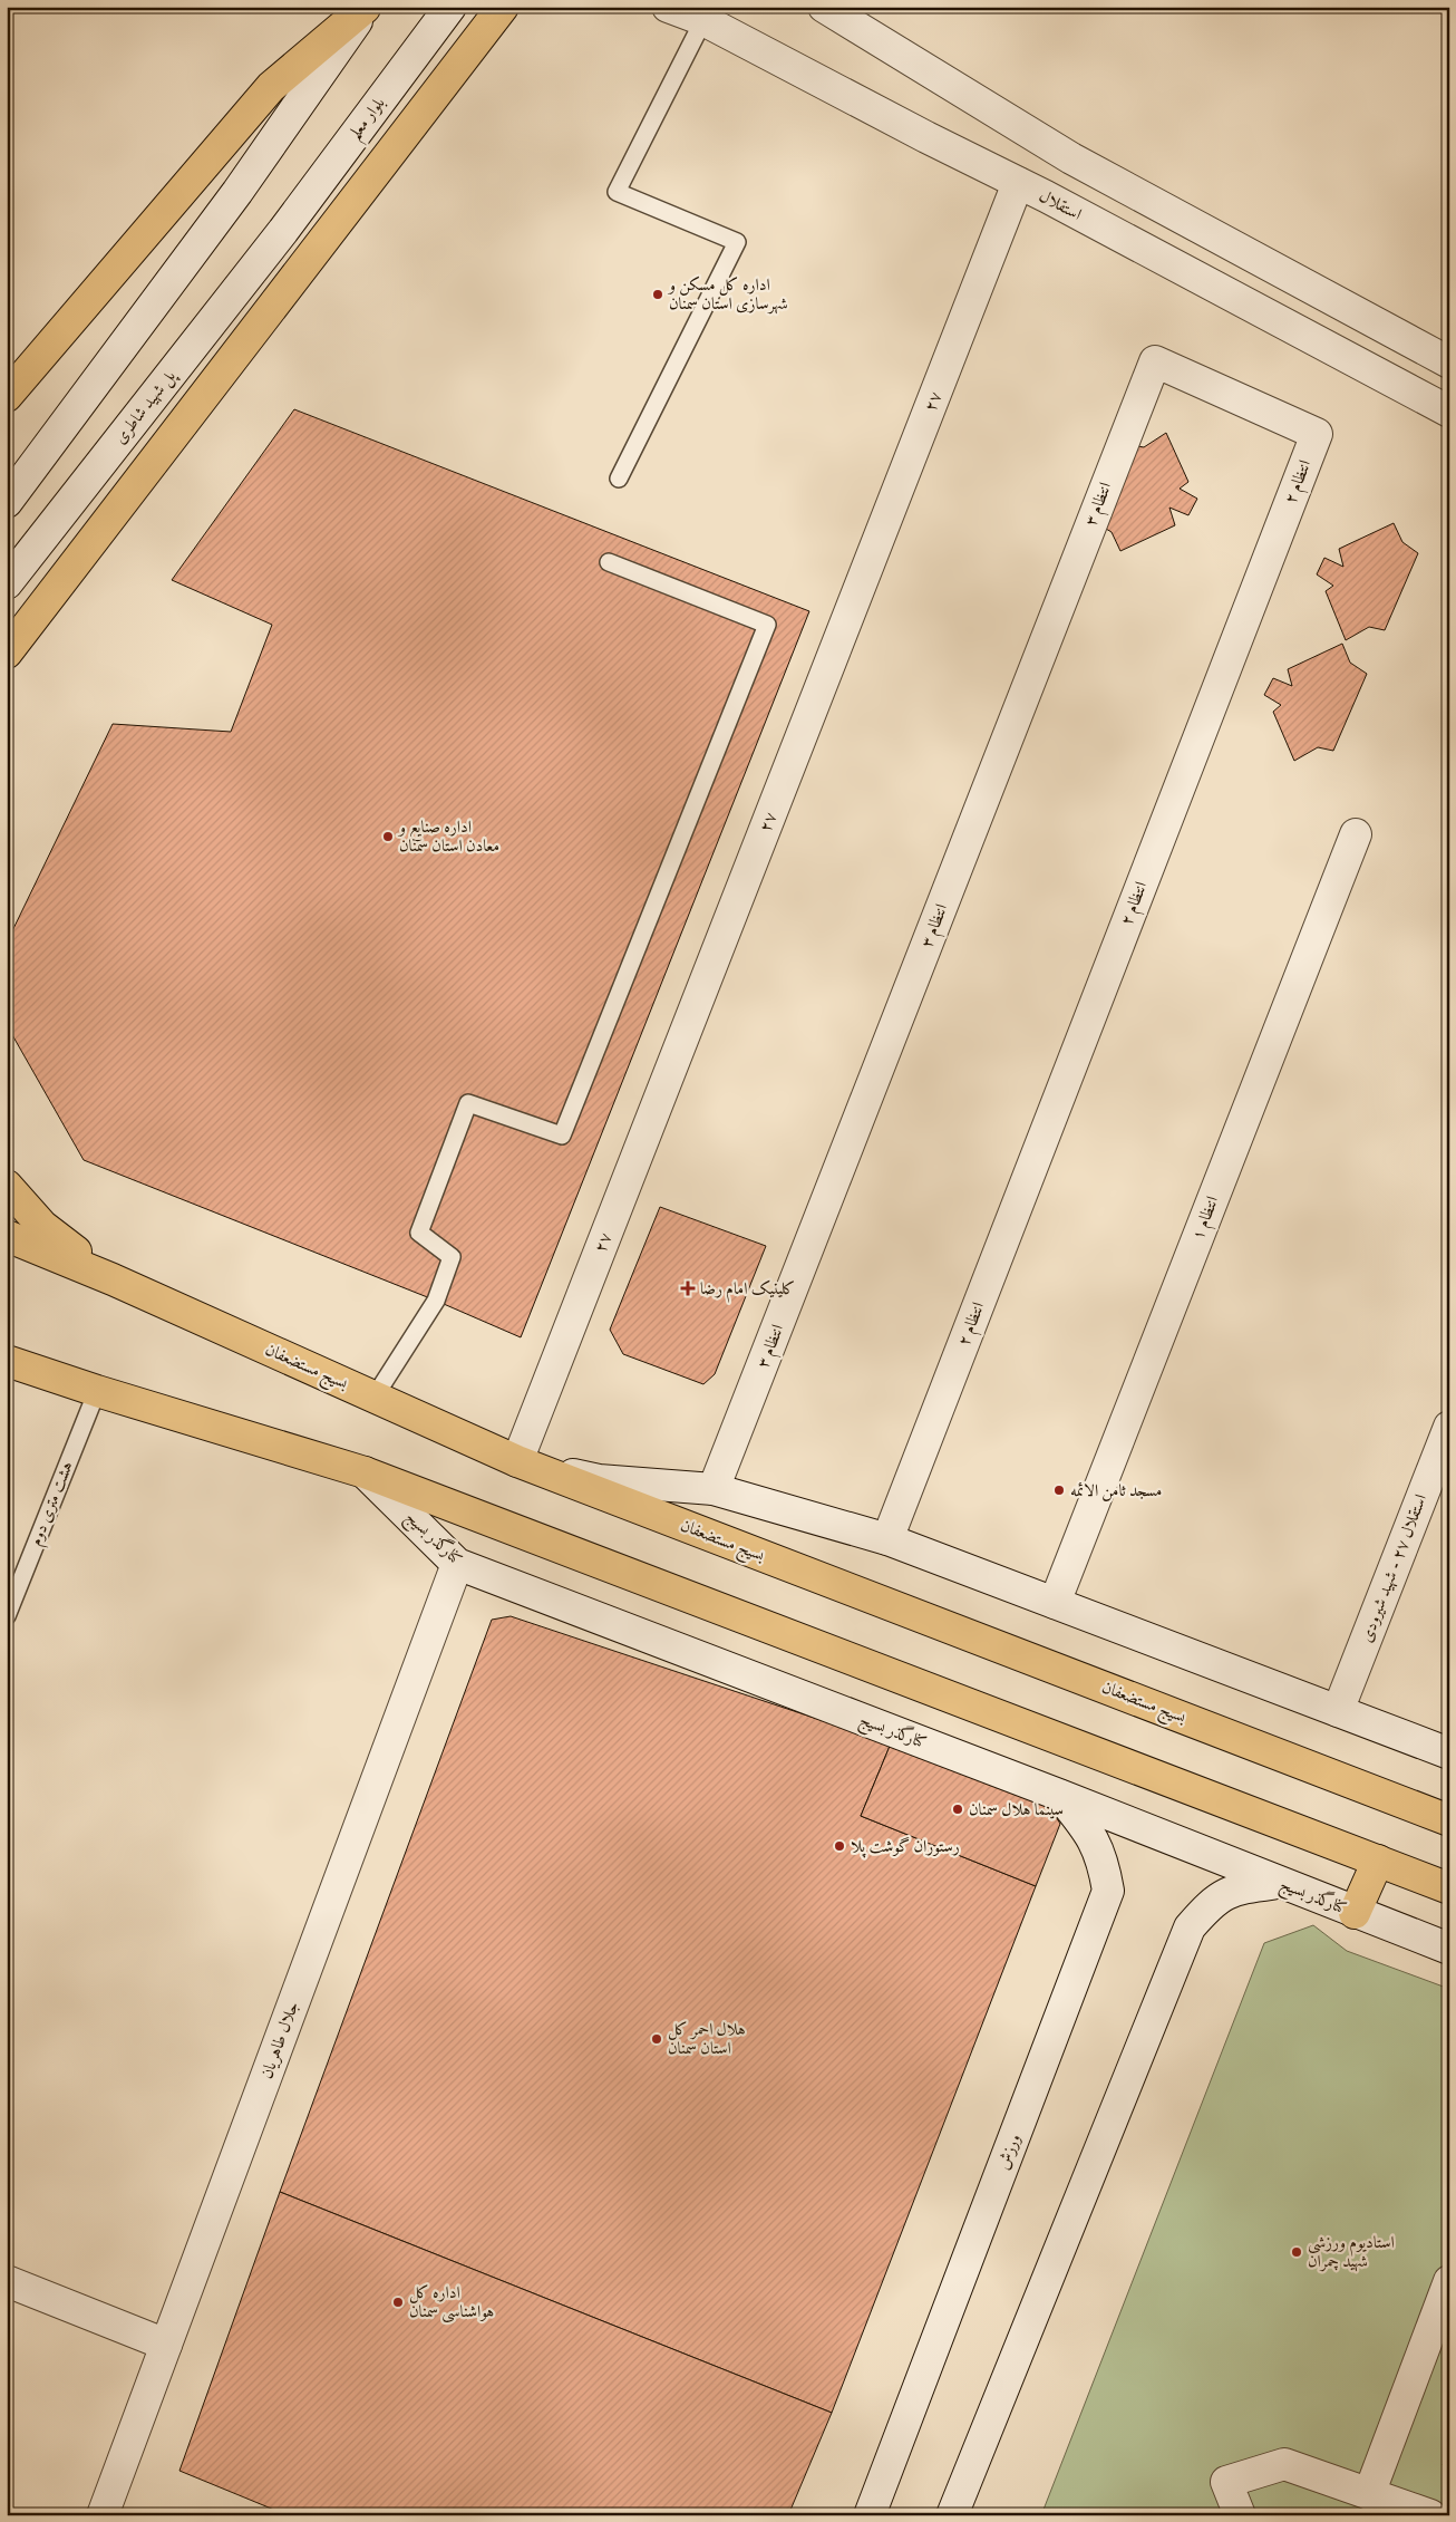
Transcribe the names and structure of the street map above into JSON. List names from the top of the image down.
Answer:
{
  "streets": {
    "main road": ["بسیج مستضعفان"],
    "street": [
      "بلوار معلم",
      "استقلال",
      "۲۷",
      "پل شهید شاطری",
      "انتظام ۲",
      "انتظام ۳",
      "انتظام ۱",
      "کنارگذر بسیج",
      "استقلال ۲۷ - شهید شیرودی",
      "جلال طاهریان",
      "ورزش"
    ],
    "lane": ["هشت متری دوم"]
  },
  "crossings": [
    ["بلوار معلم", "پل شهید شاطری"],
    ["استقلال", "۲۷"],
    ["۲۷", "بسیج مستضعفان"],
    ["انتظام ۲", "انتظام ۳"],
    ["کنارگذر بسیج", "جلال طاهریان"],
    ["کنارگذر بسیج", "ورزش"]
  ],
  "places": {
    "other": [
      "اداره کل مسکن و شهرسازی استان سمنان",
      "اداره صنایع و معادن استان سمنان",
      "مسجد ثامن الائمه",
      "سینما هلال سمنان",
      "رستوران گوشت پلا",
      "هلال احمر کل استان سمنان",
      "استادیوم ورزشی شهید چمران",
      "اداره کل هواشناسی سمنان"
    ],
    "health": ["کلینیک امام رضا"]
  }
}
